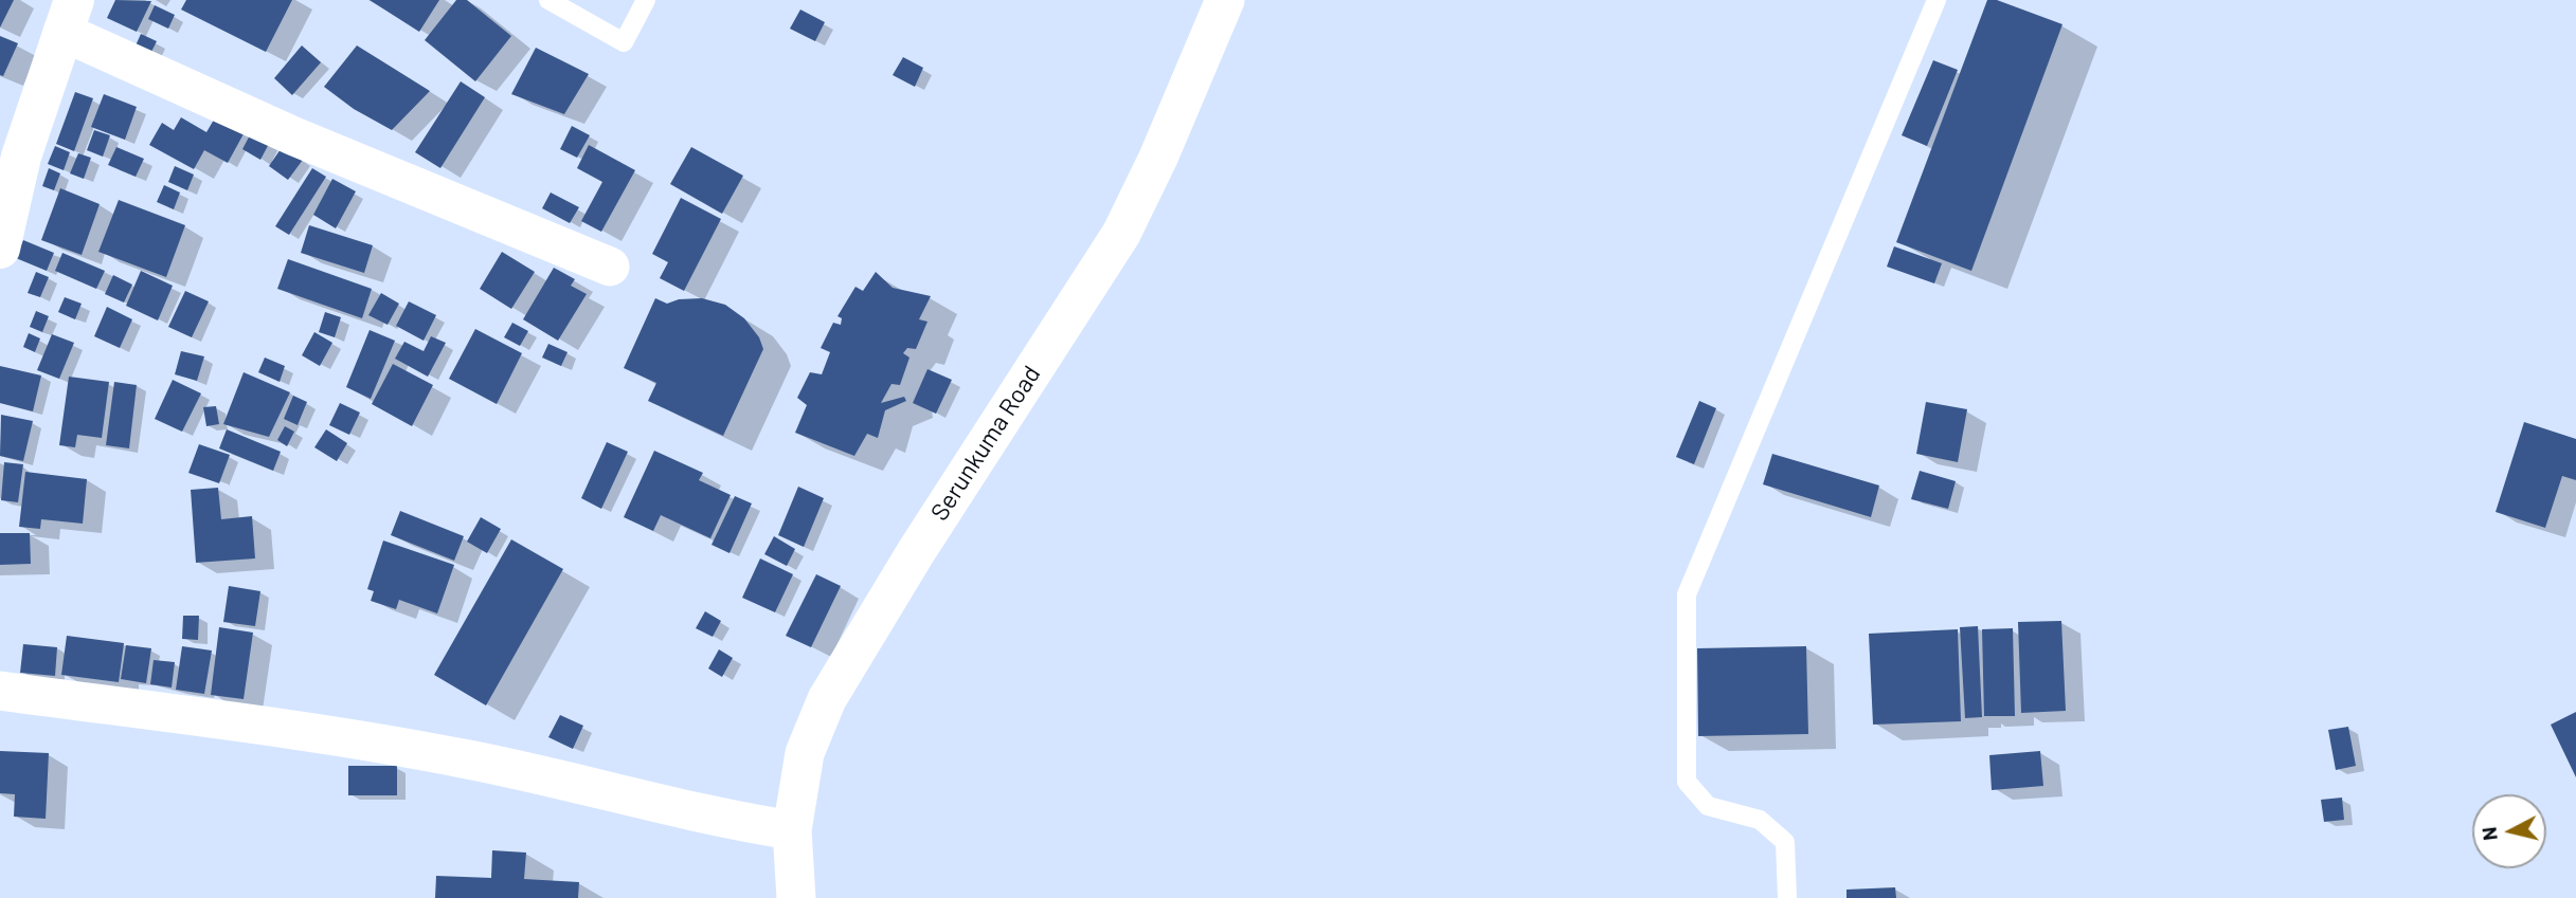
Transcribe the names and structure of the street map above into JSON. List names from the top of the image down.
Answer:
{
  "streets": {
    "street": ["Serunkuma Road"]
  },
  "north": "left"
}
